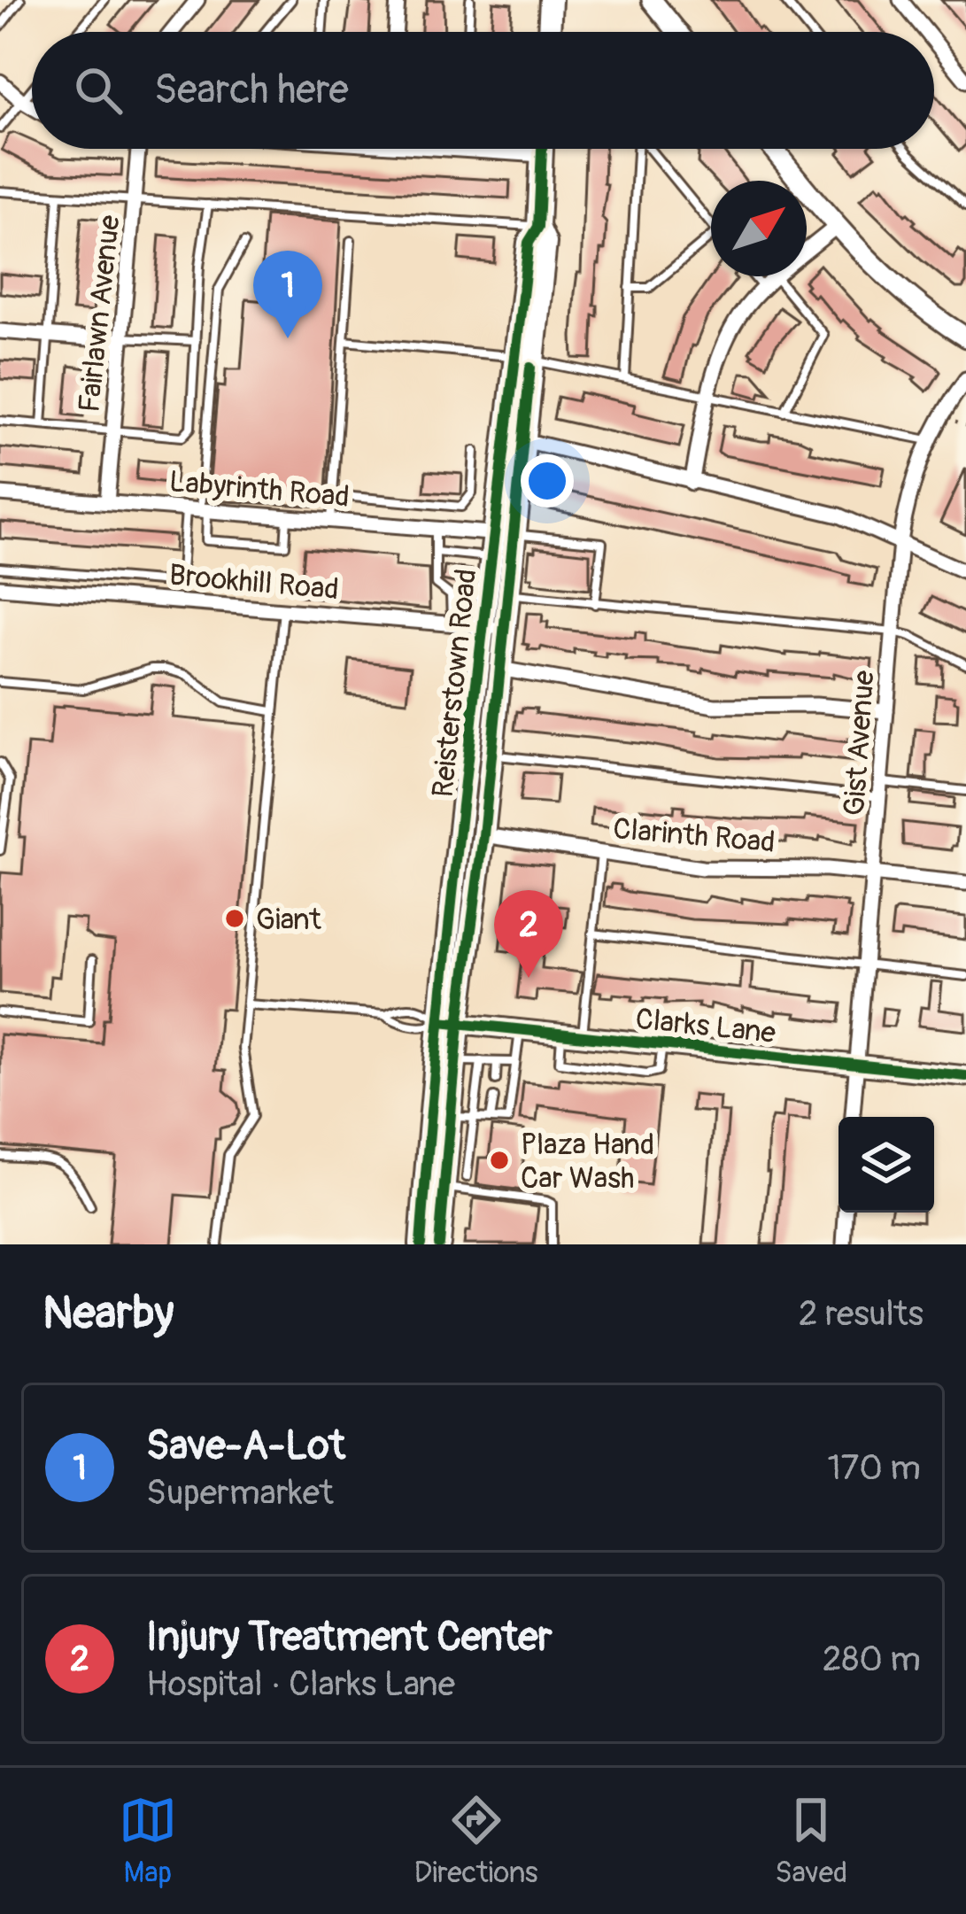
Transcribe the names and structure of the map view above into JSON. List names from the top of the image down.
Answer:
{
  "streets": {
    "main road": ["Reisterstown Road"],
    "street": [
      "Fairlawn Avenue",
      "Labyrinth Road",
      "Brookhill Road",
      "Gist Avenue",
      "Clarinth Road",
      "Clarks Lane"
    ]
  },
  "crossings": [
    ["Fairlawn Avenue", "Labyrinth Road"],
    ["Labyrinth Road", "Reisterstown Road"],
    ["Brookhill Road", "Reisterstown Road"],
    ["Reisterstown Road", "Clarinth Road"],
    ["Reisterstown Road", "Clarks Lane"],
    ["Gist Avenue", "Clarinth Road"],
    ["Gist Avenue", "Clarks Lane"]
  ],
  "places": ["Giant", "Plaza Hand Car Wash"],
  "north": "top right",
  "page": {
    "search": "Search here",
    "pins": ["1", "2"],
    "heading": ["Nearby", "2 results"],
    "list": [
      {
        "mark": "1",
        "name": "Save-A-Lot",
        "note": "Supermarket",
        "value": "170 m"
      },
      {
        "mark": "2",
        "name": "Injury Treatment Center",
        "note": "Hospital · Clarks Lane",
        "value": "280 m"
      }
    ],
    "nav": ["Map", "Directions", "Saved"]
  }
}
